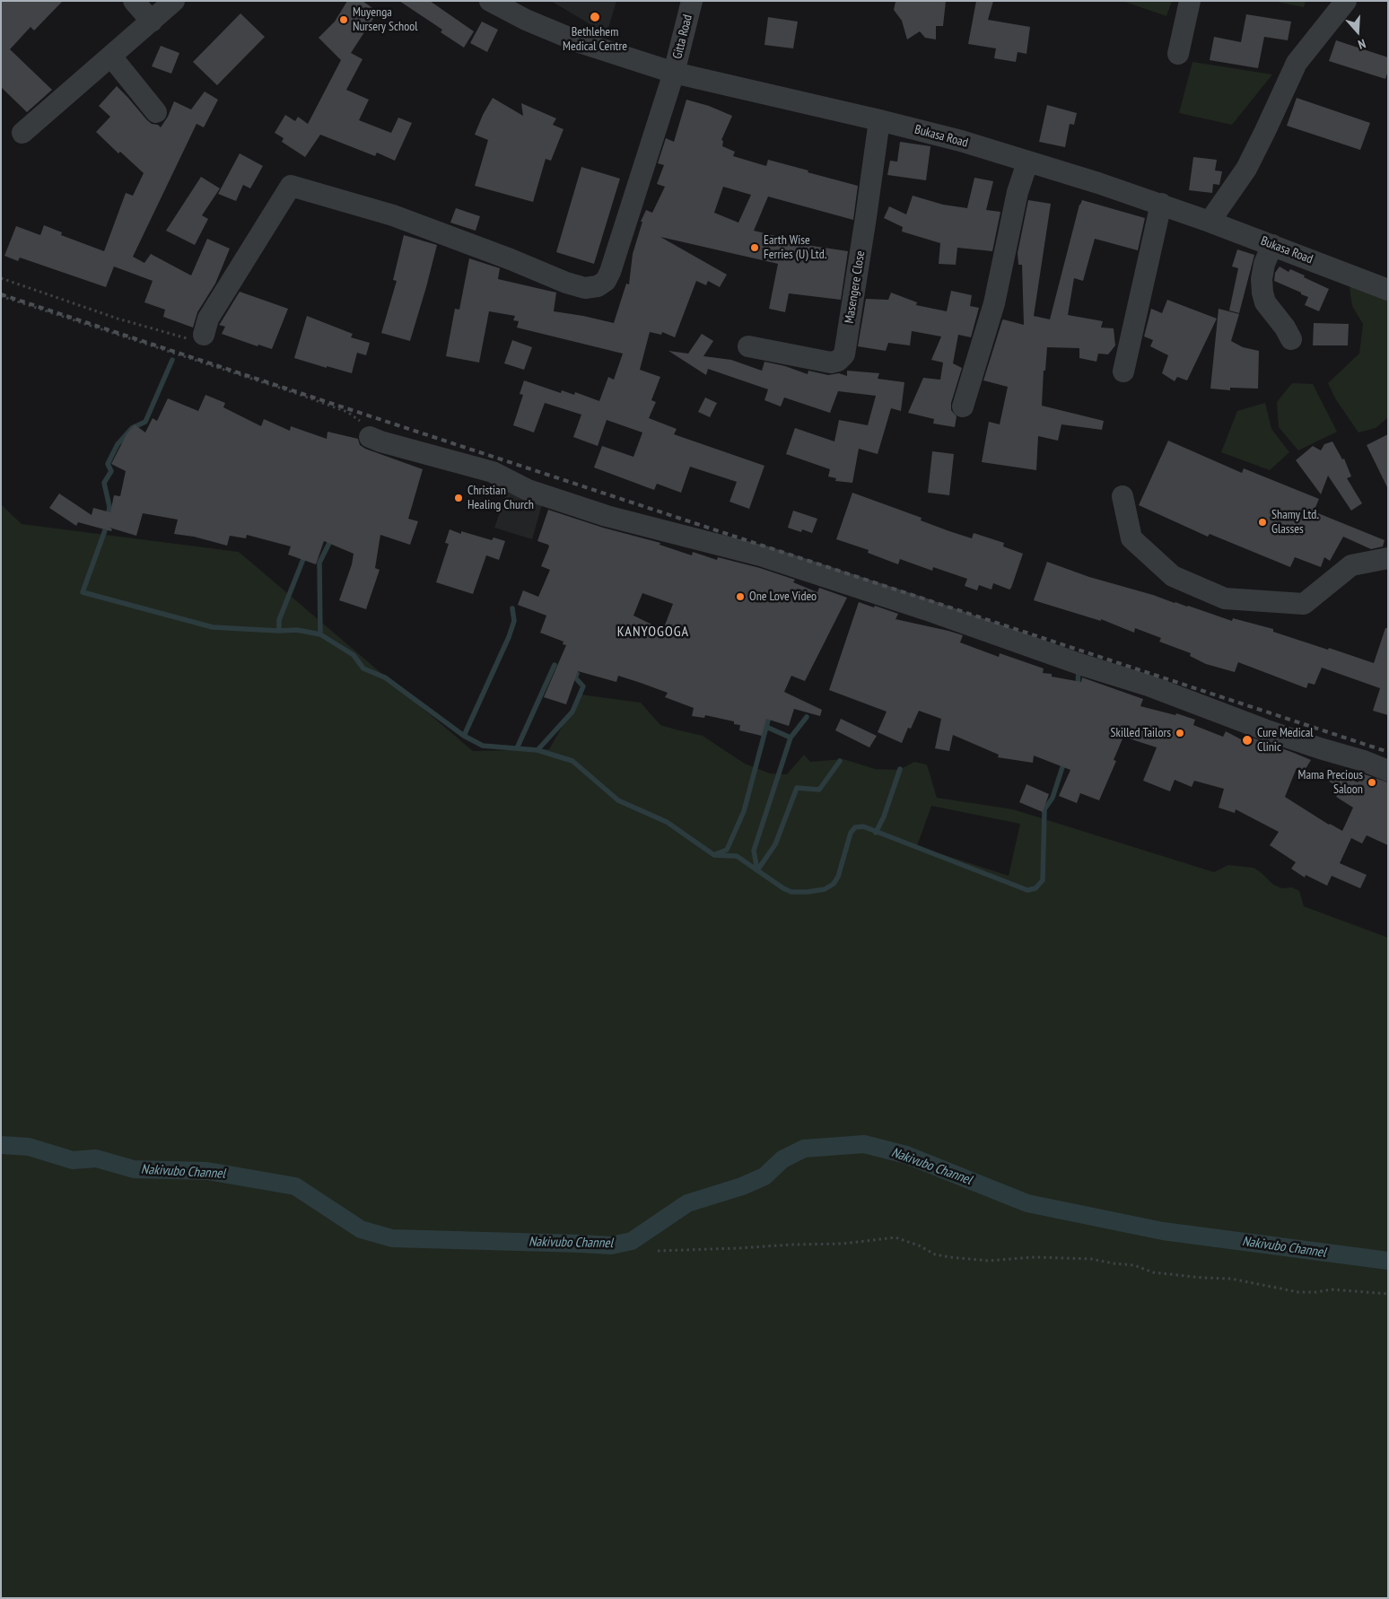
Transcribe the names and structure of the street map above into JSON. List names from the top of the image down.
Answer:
{
  "streets": {
    "street": ["Gitta Road", "Bukasa Road", "Masengere Close"]
  },
  "crossings": [
    ["Gitta Road", "Bukasa Road"],
    ["Bukasa Road", "Masengere Close"]
  ],
  "districts": ["KANYOGOGA"],
  "water": ["Nakivubo Channel"],
  "places": [
    "Bethlehem Medical Centre",
    "Muyenga Nursery School",
    "Earth Wise Ferries (U) Ltd.",
    "Christian Healing Church",
    "Shamy Ltd. Glasses",
    "One Love Video",
    "Skilled Tailors",
    "Cure Medical Clinic",
    "Mama Precious Saloon"
  ],
  "north": "bottom"
}
